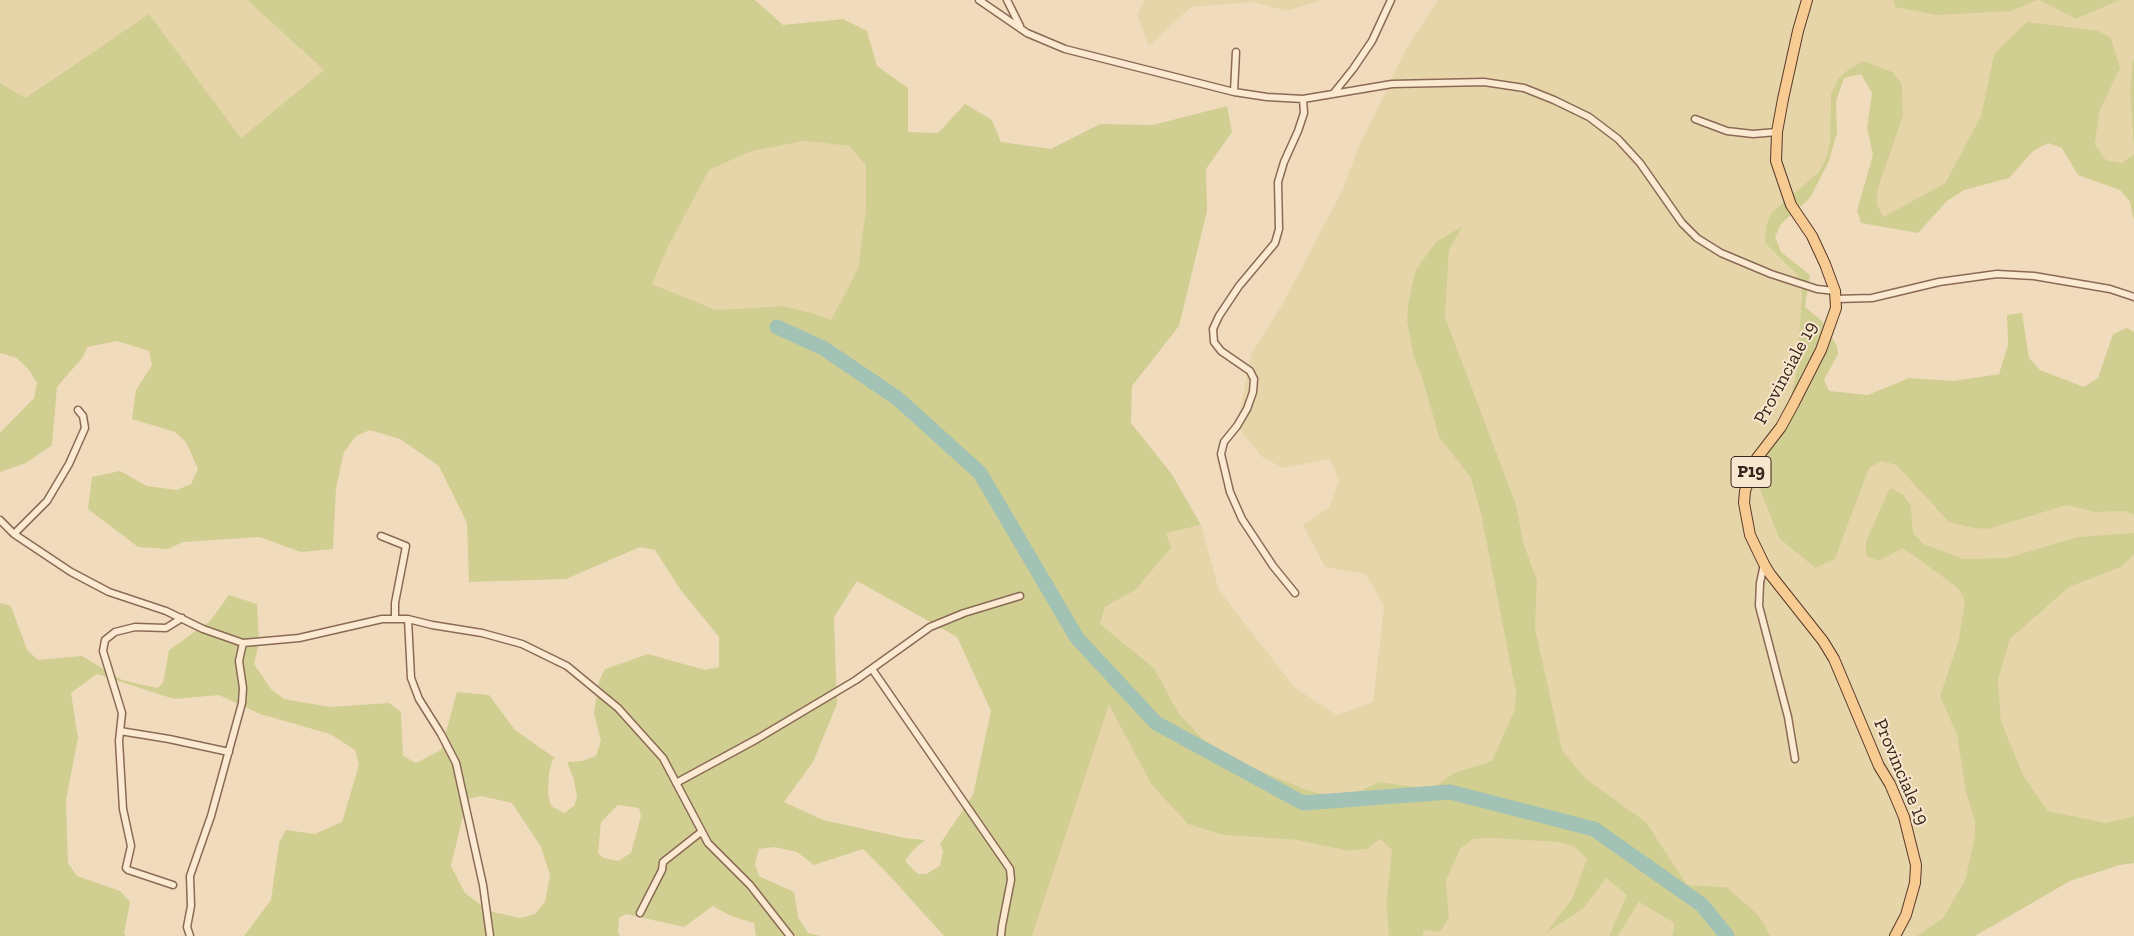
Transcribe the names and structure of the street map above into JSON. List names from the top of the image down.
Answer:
{
  "streets": {
    "main road": ["Provinciale 19", "P19"]
  }
}
